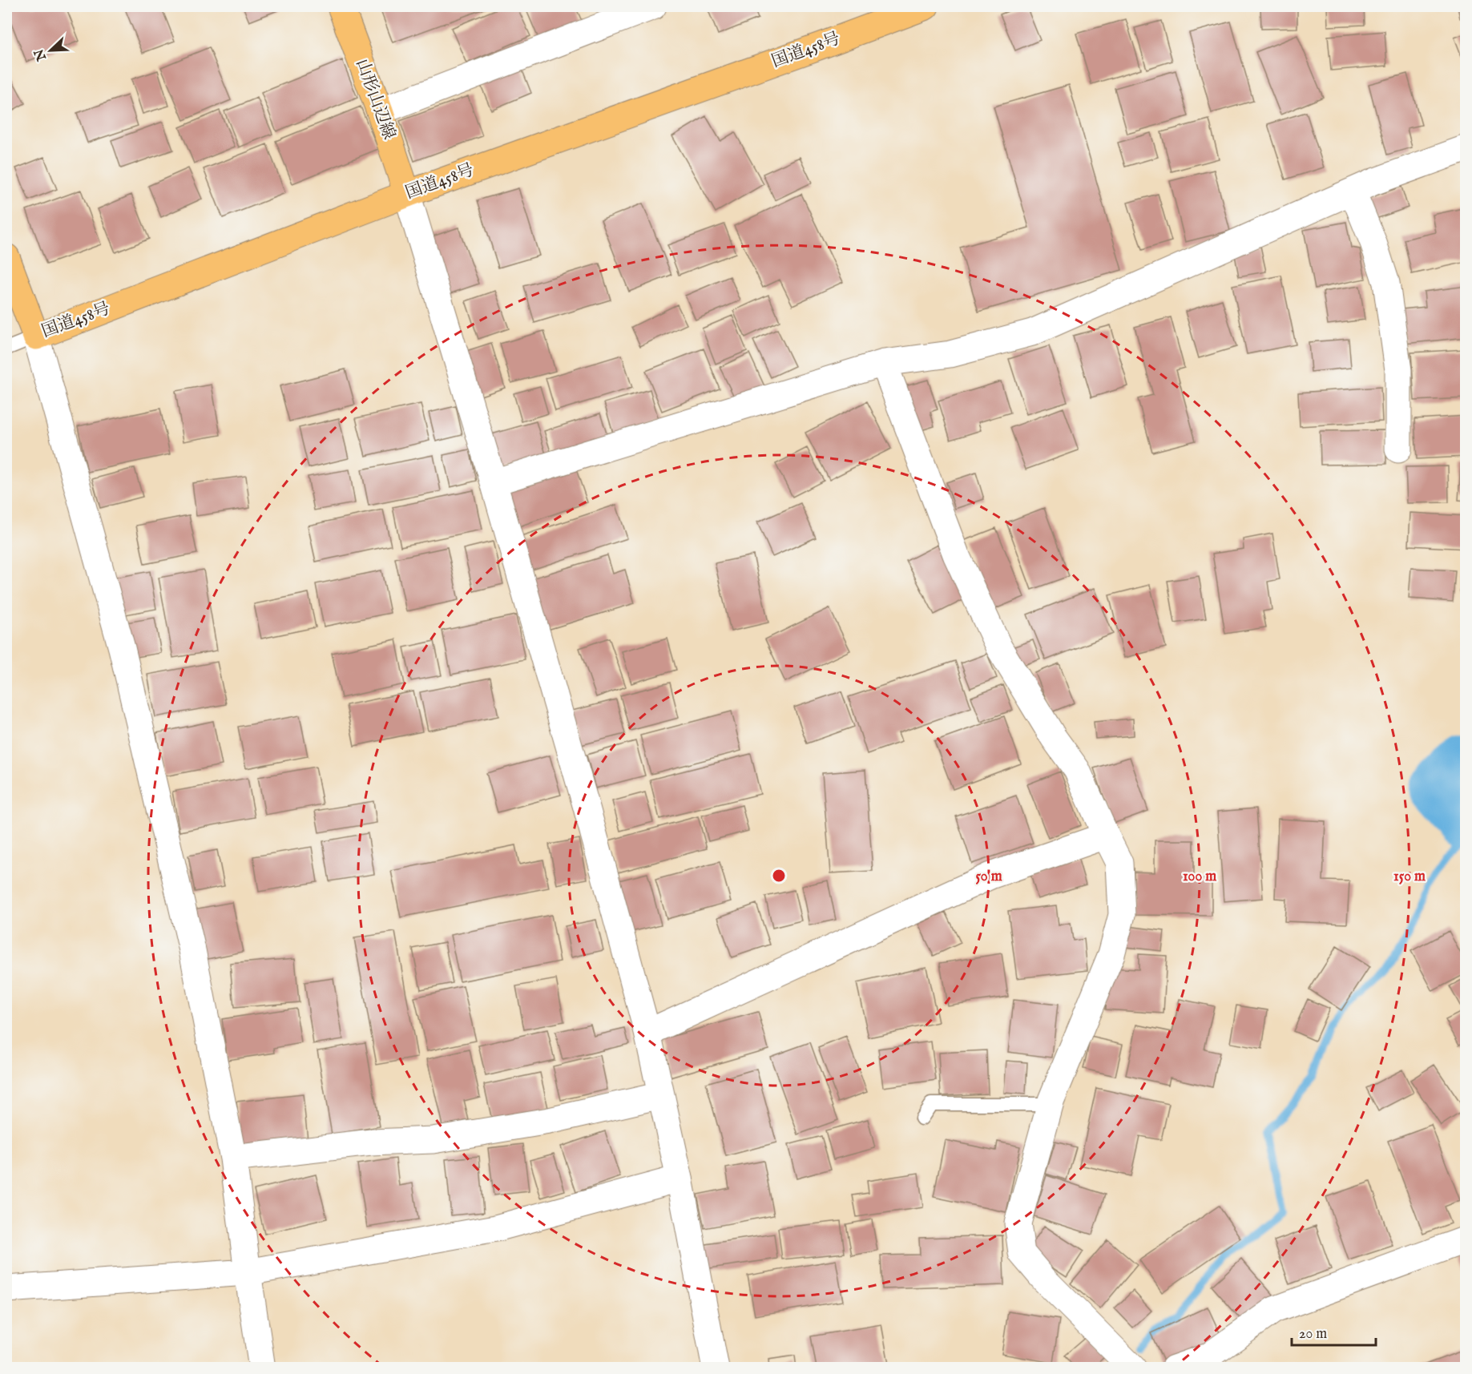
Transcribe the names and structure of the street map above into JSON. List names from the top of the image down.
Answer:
{
  "streets": {
    "main road": ["国道458号", "山形山辺線"]
  },
  "crossings": [
    ["国道458号", "山形山辺線"]
  ],
  "scale_bar": "20 m",
  "north": "bottom left",
  "rings": ["50 m", "100 m", "150 m"]
}
